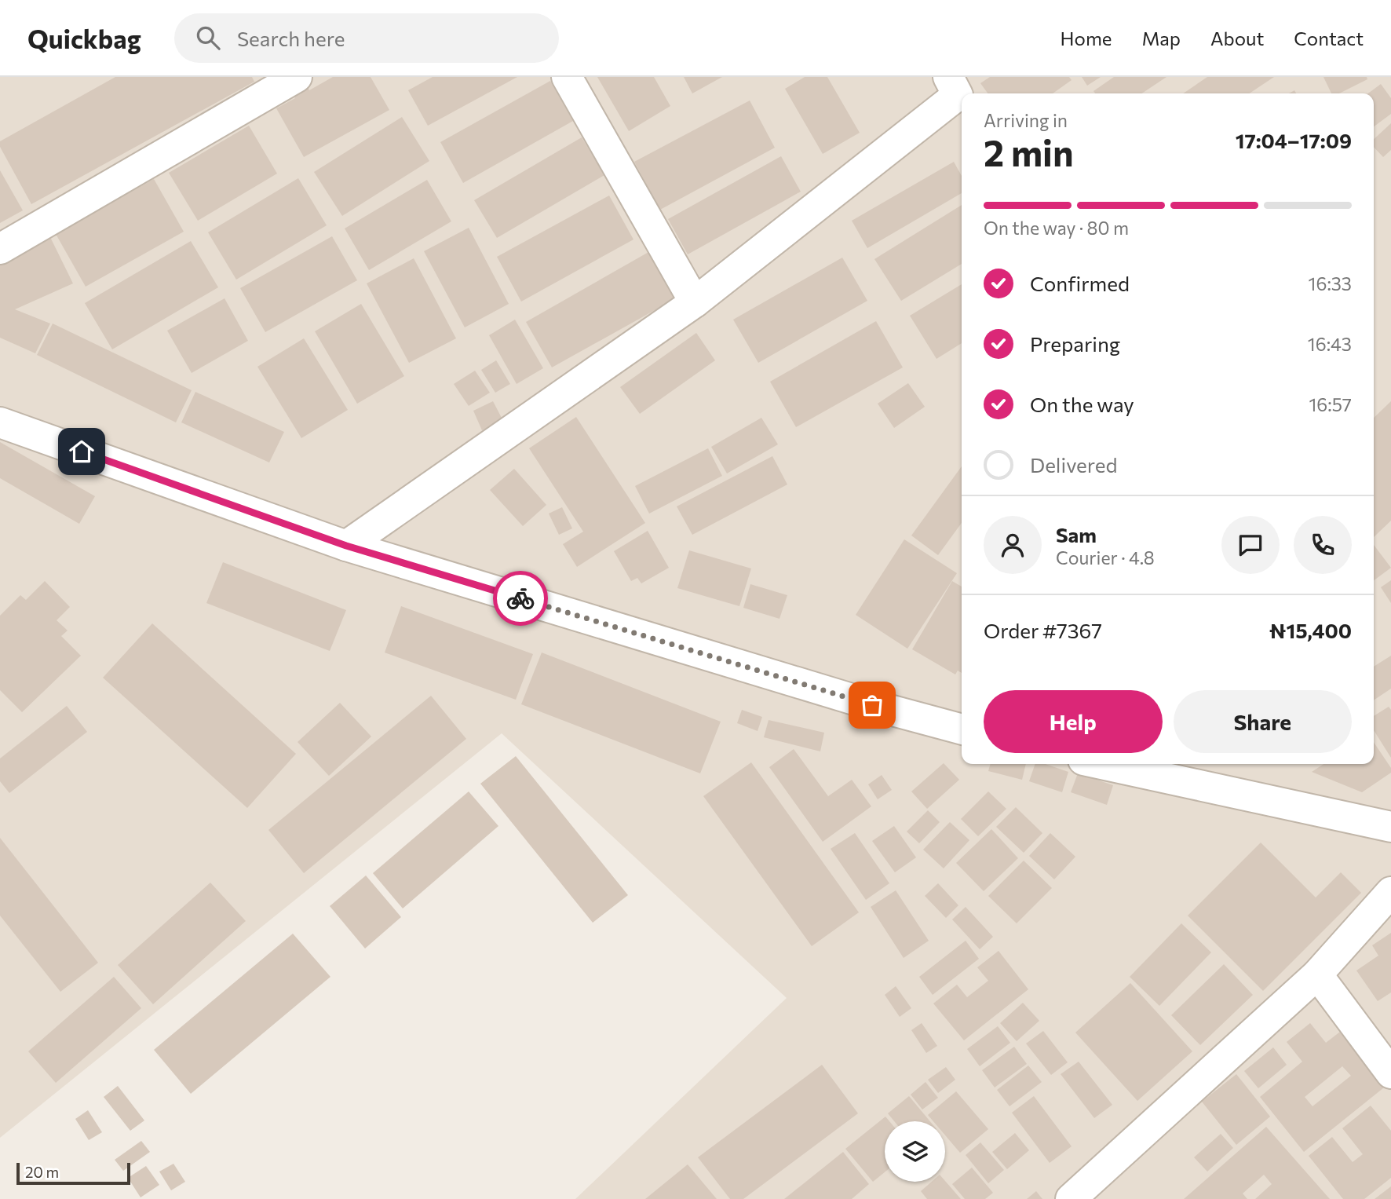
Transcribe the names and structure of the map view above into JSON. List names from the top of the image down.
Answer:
{
  "scale_bar": "20 m",
  "page": {
    "header": "Quickbag",
    "search": "Search here",
    "nav": [
      "Home",
      "Map",
      "About",
      "Contact"
    ],
    "heading": ["2 min", "Arriving in", "17:04–17:09"],
    "panel": [
      "Sam",
      "Courier · 4.8",
      "Order #7367",
      "₦15,400"
    ],
    "bar": "On the way · 80 m",
    "list": [
      ["Confirmed", "16:33"],
      ["Preparing", "16:43"],
      ["On the way", "16:57"],
      "Delivered"
    ],
    "buttons": ["Help", "Share"],
    "scale": "20 m"
  }
}
